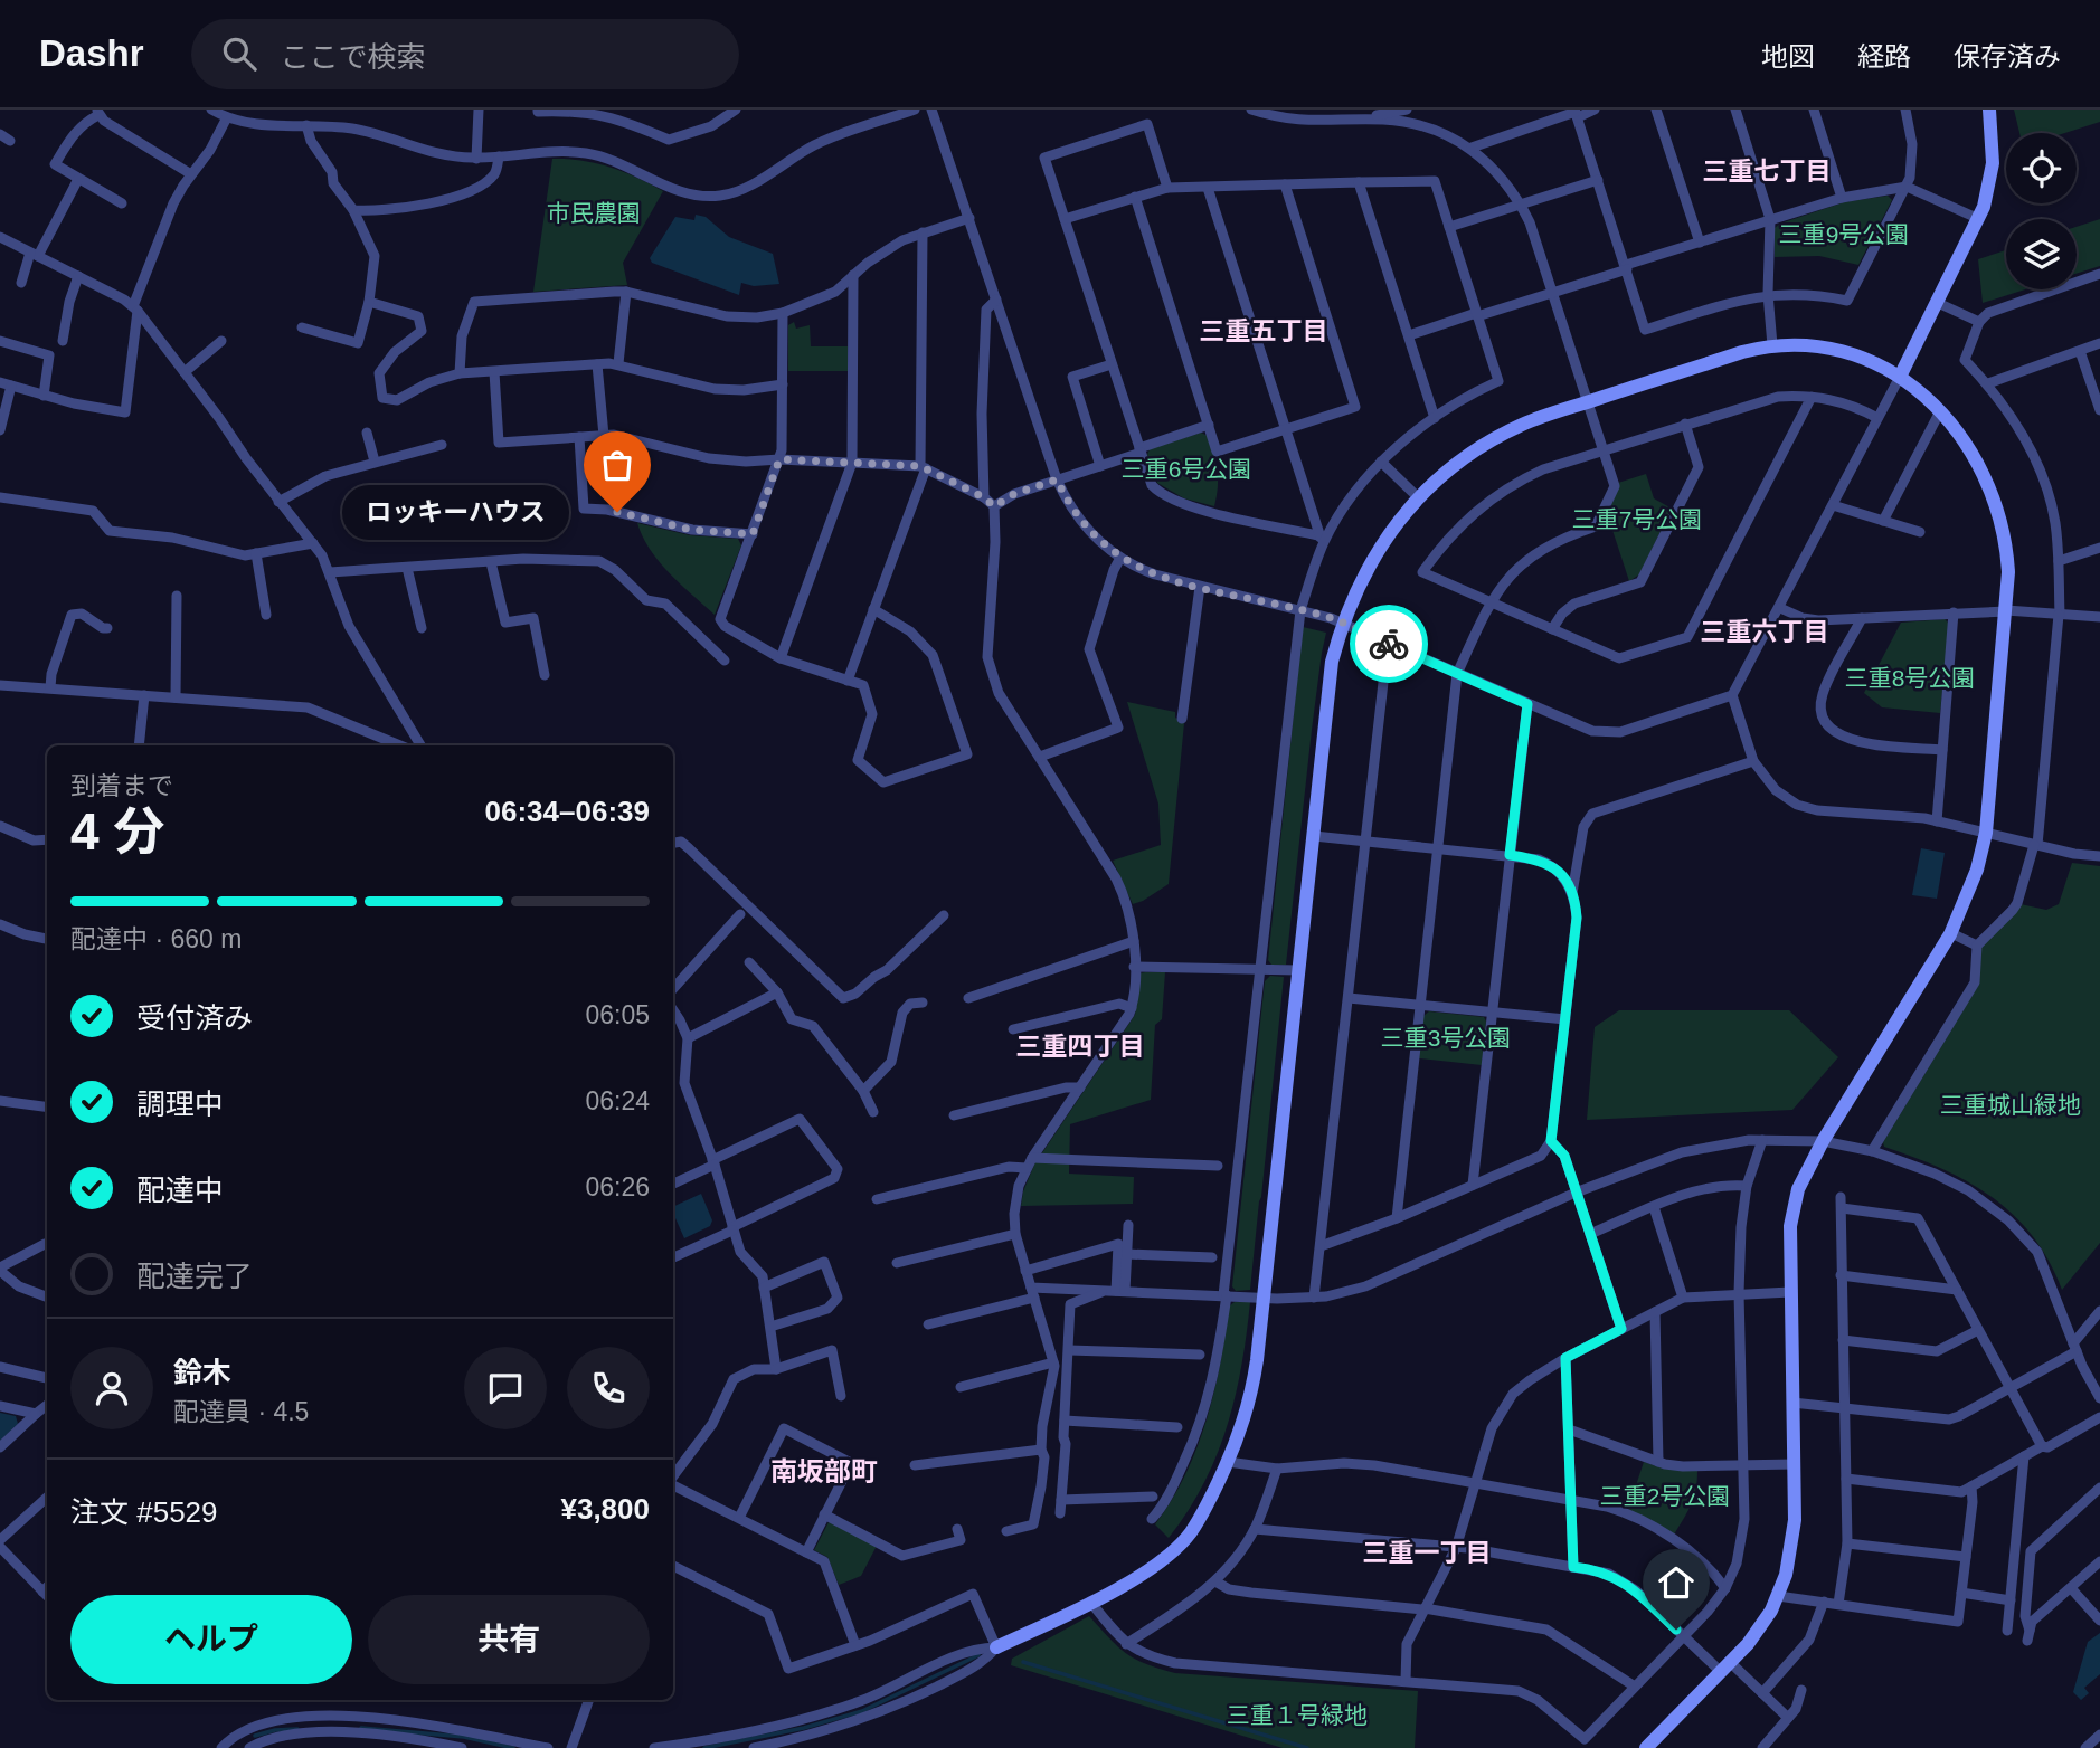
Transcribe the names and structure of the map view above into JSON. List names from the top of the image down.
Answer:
{
  "districts": [
    "三重七丁目",
    "三重五丁目",
    "三重六丁目",
    "三重四丁目",
    "南坂部町",
    "三重一丁目"
  ],
  "parks": [
    "市民農園",
    "三重9号公園",
    "三重6号公園",
    "三重7号公園",
    "三重8号公園",
    "三重3号公園",
    "三重城山緑地",
    "三重2号公園",
    "三重１号緑地"
  ],
  "places": ["ロッキーハウス"],
  "page": {
    "header": "Dashr",
    "search": "ここで検索",
    "nav": ["地図", "経路", "保存済み"],
    "bubble": "ロッキーハウス",
    "heading": ["4 分", "到着まで", "06:34–06:39"],
    "panel": [
      "鈴木",
      "配達員 · 4.5",
      "注文 #5529",
      "¥3,800"
    ],
    "bar": "配達中 · 660 m",
    "list": [
      ["受付済み", "06:05"],
      ["調理中", "06:24"],
      ["配達中", "06:26"],
      "配達完了"
    ],
    "buttons": ["ヘルプ", "共有"]
  }
}
